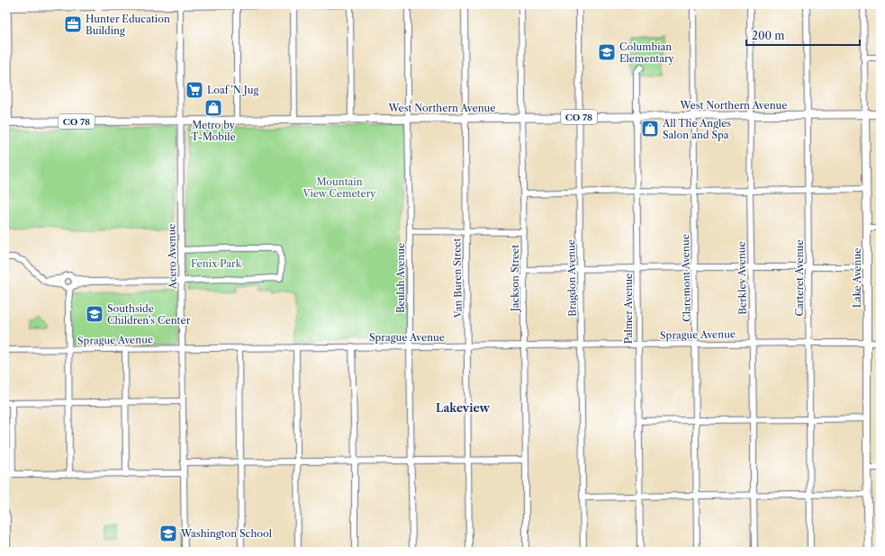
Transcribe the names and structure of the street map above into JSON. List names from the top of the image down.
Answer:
{
  "streets": {
    "main road": ["West Northern Avenue", "CO 78", "Lake Avenue"],
    "street": [
      "Acero Avenue",
      "Beulah Avenue",
      "Van Buren Street",
      "Jackson Street",
      "Bragdon Avenue",
      "Claremont Avenue",
      "Berkley Avenue",
      "Carteret Avenue",
      "Palmer Avenue",
      "Sprague Avenue"
    ]
  },
  "crossings": [
    ["West Northern Avenue", "Acero Avenue"],
    ["West Northern Avenue", "Beulah Avenue"],
    ["West Northern Avenue", "Van Buren Street"],
    ["West Northern Avenue", "Jackson Street"],
    ["West Northern Avenue", "Bragdon Avenue"],
    ["West Northern Avenue", "Claremont Avenue"],
    ["West Northern Avenue", "Berkley Avenue"],
    ["West Northern Avenue", "Carteret Avenue"],
    ["West Northern Avenue", "Lake Avenue"],
    ["West Northern Avenue", "Palmer Avenue"],
    ["Acero Avenue", "Sprague Avenue"],
    ["Beulah Avenue", "Sprague Avenue"],
    ["Van Buren Street", "Sprague Avenue"],
    ["Jackson Street", "Sprague Avenue"],
    ["Bragdon Avenue", "Sprague Avenue"],
    ["Claremont Avenue", "Sprague Avenue"],
    ["Berkley Avenue", "Sprague Avenue"],
    ["Carteret Avenue", "Sprague Avenue"],
    ["Lake Avenue", "Sprague Avenue"],
    ["Palmer Avenue", "Sprague Avenue"]
  ],
  "districts": ["Lakeview"],
  "parks": ["Mountain View Cemetery", "Fenix Park"],
  "places": {
    "office": ["Hunter Education Building"],
    "school or university": ["Columbian Elementary", "Southside Children's Center", "Washington School"],
    "supermarket": ["Loaf 'N Jug"],
    "shop": ["Metro by T-Mobile", "All The Angles Salon and Spa"]
  },
  "scale_bar": "200 m"
}
